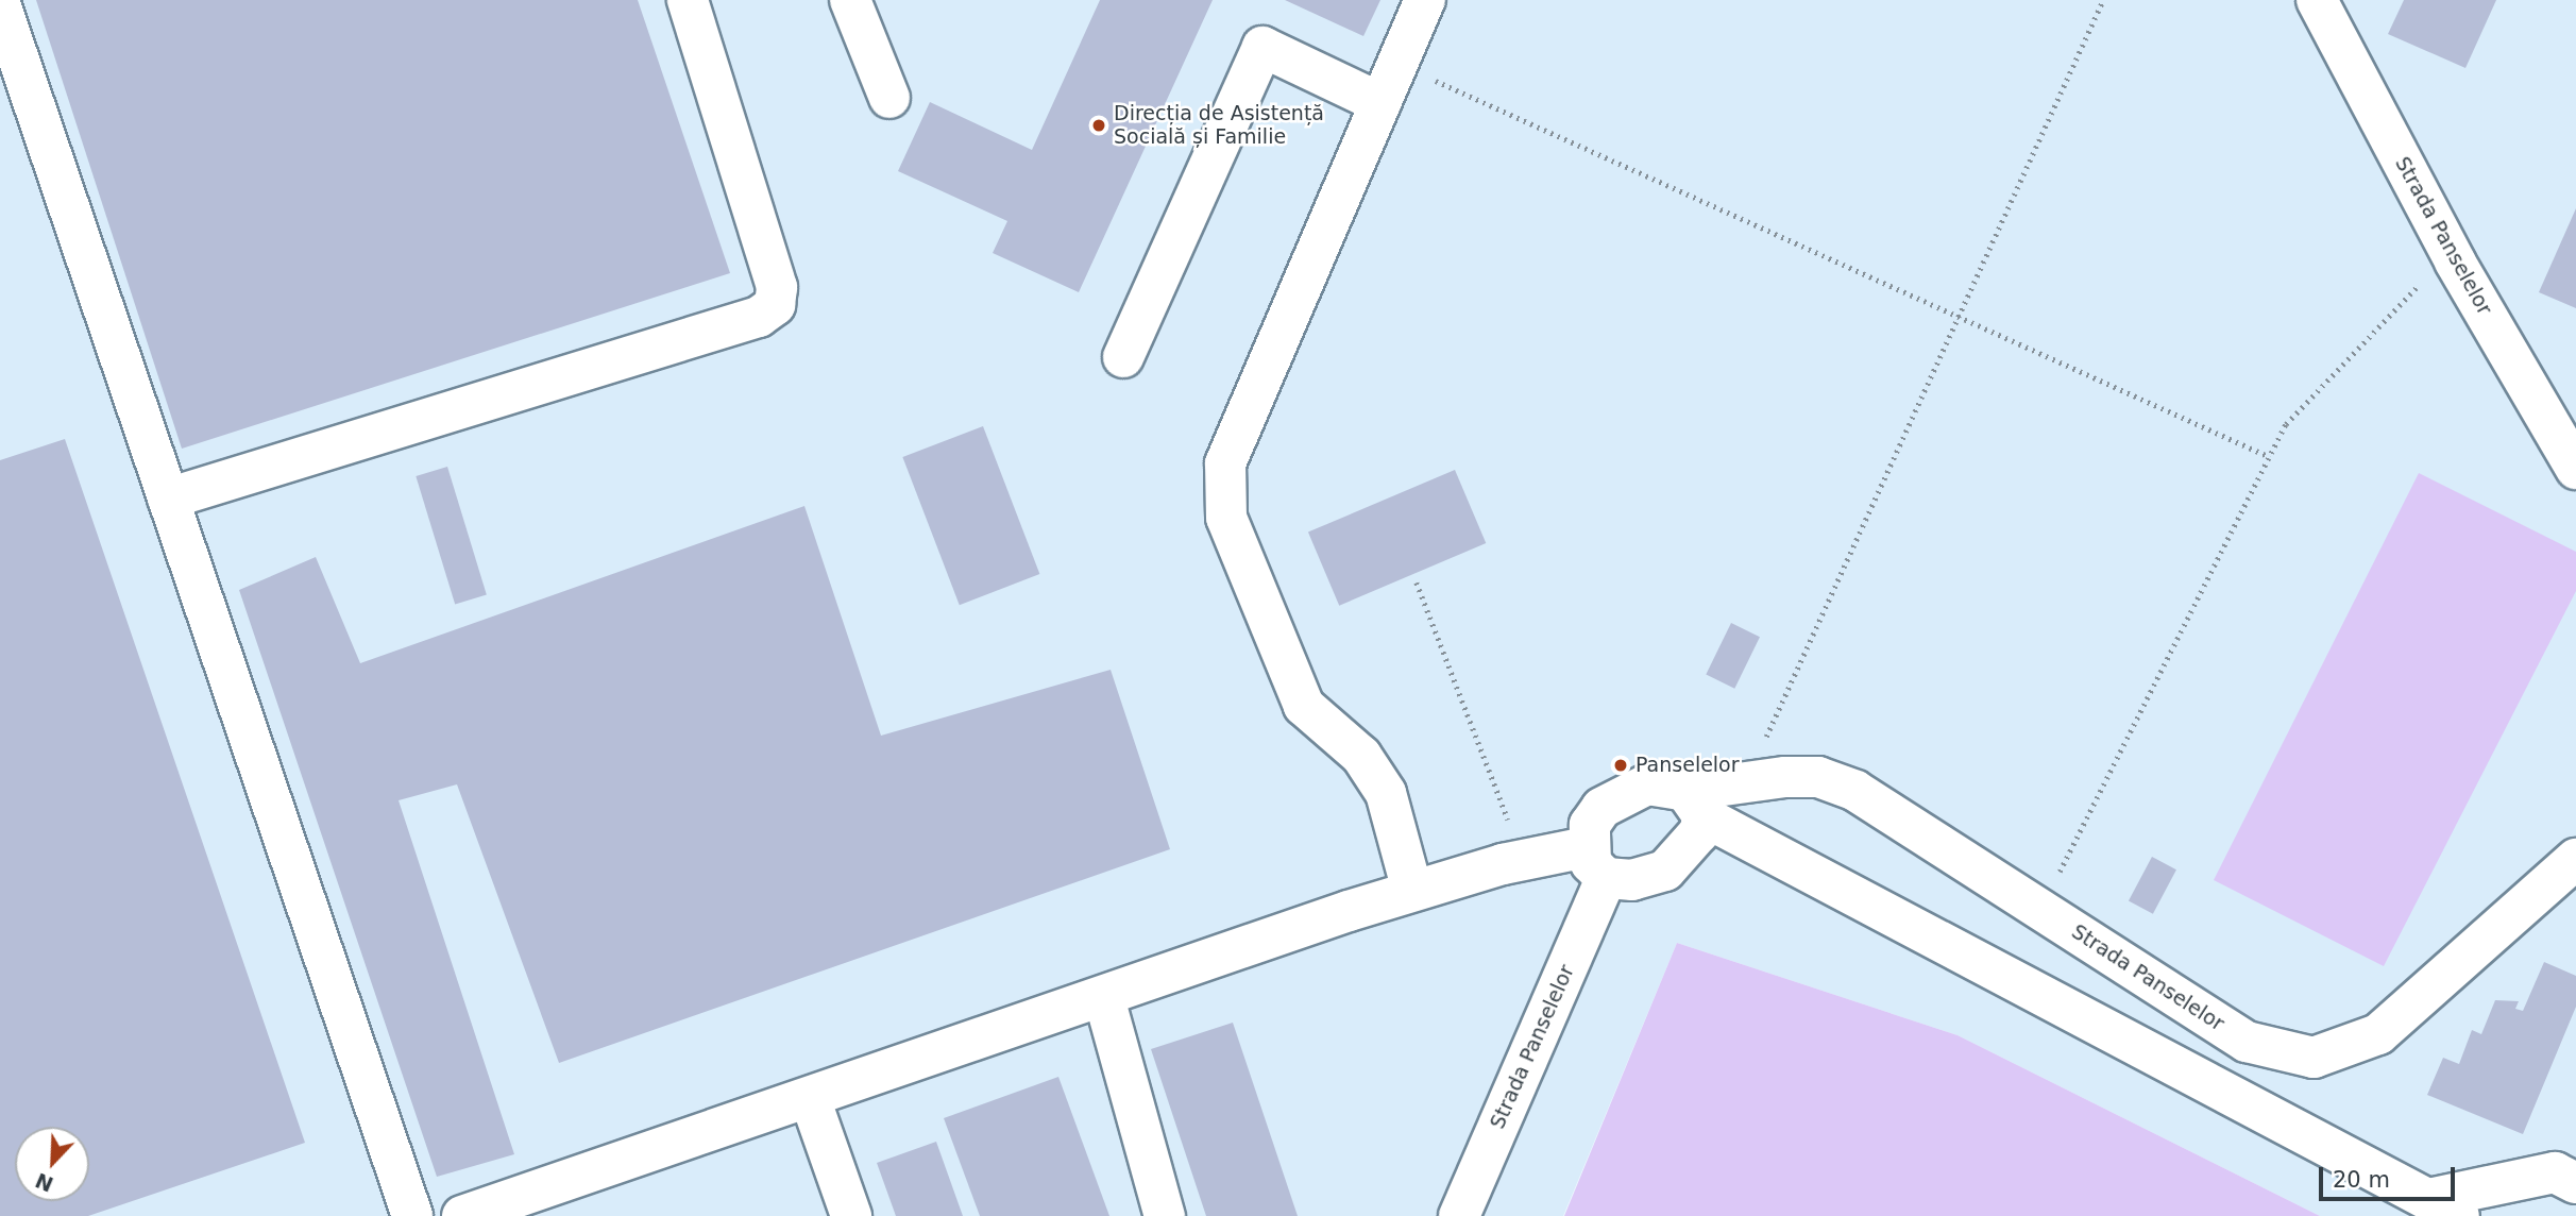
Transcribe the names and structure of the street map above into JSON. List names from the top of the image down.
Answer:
{
  "streets": {
    "street": ["Strada Panselelor"]
  },
  "places": ["Direcția de Asistență Socială și Familie", "Panselelor"],
  "scale_bar": "20 m",
  "north": "bottom left"
}
